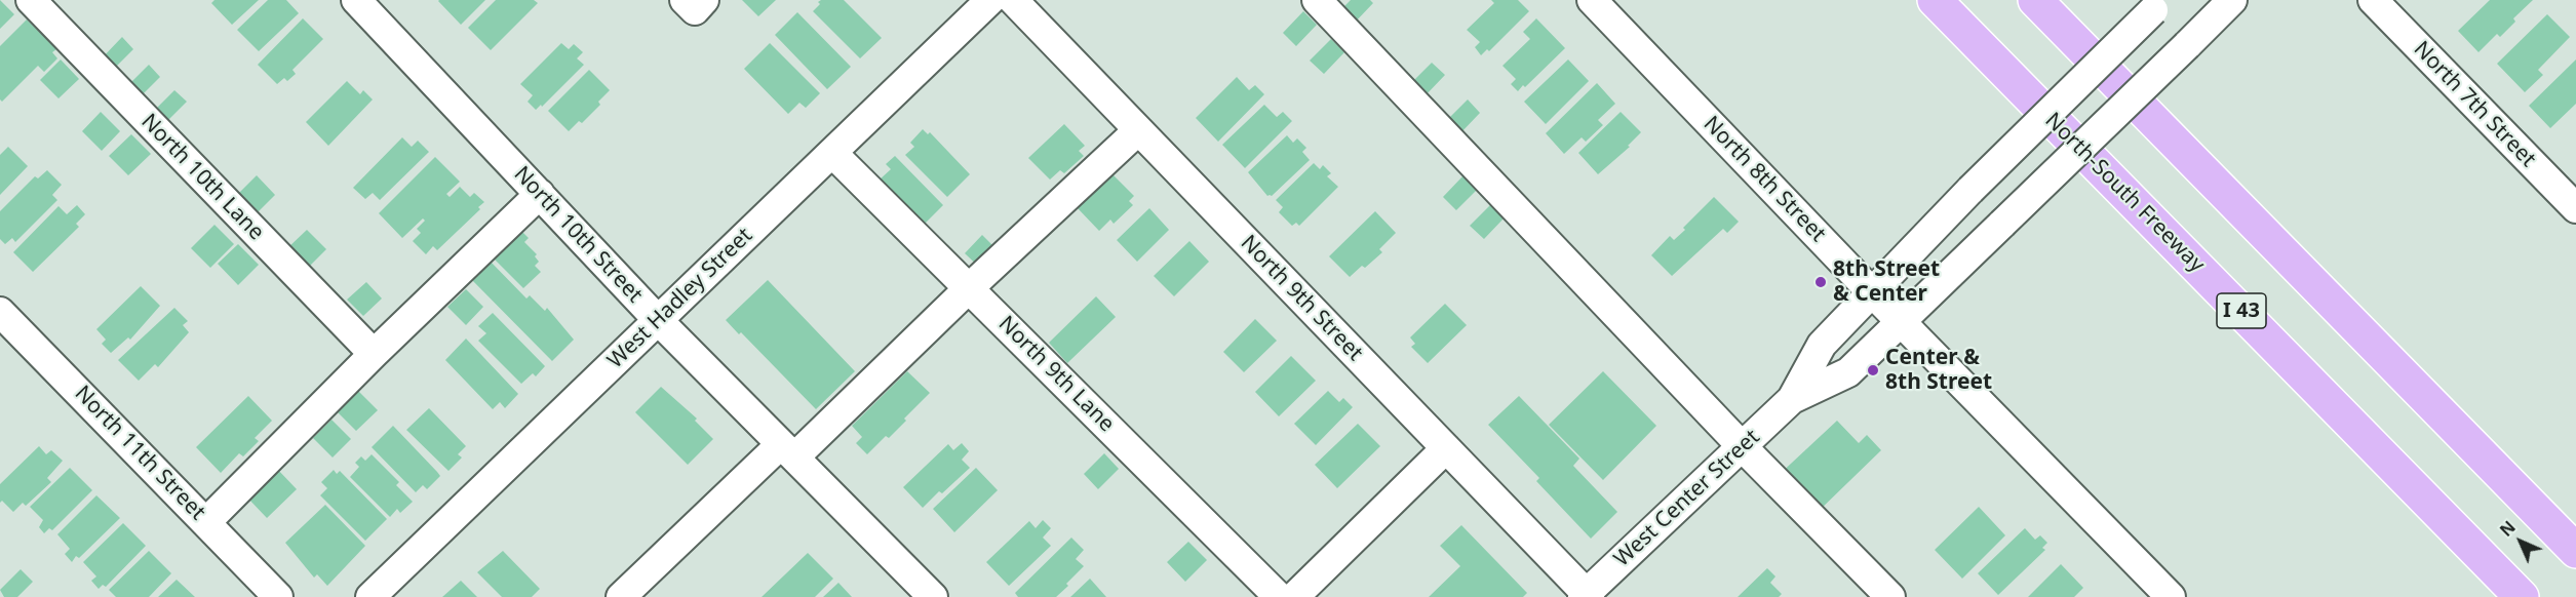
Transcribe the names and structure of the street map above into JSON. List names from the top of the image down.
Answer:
{
  "streets": {
    "highway": ["North-South Freeway", "I 43"],
    "street": [
      "North 7th Street",
      "North 10th Lane",
      "North 8th Street",
      "North 10th Street",
      "West Hadley Street",
      "North 9th Street",
      "North 9th Lane",
      "North 11th Street",
      "West Center Street"
    ]
  },
  "crossings": [
    ["North 8th Street", "West Center Street"],
    ["North 10th Street", "West Hadley Street"],
    ["West Hadley Street", "North 9th Lane"],
    ["North 9th Street", "West Center Street"]
  ],
  "places": ["8th Street & Center", "Center & 8th Street"],
  "north": "top left"
}
